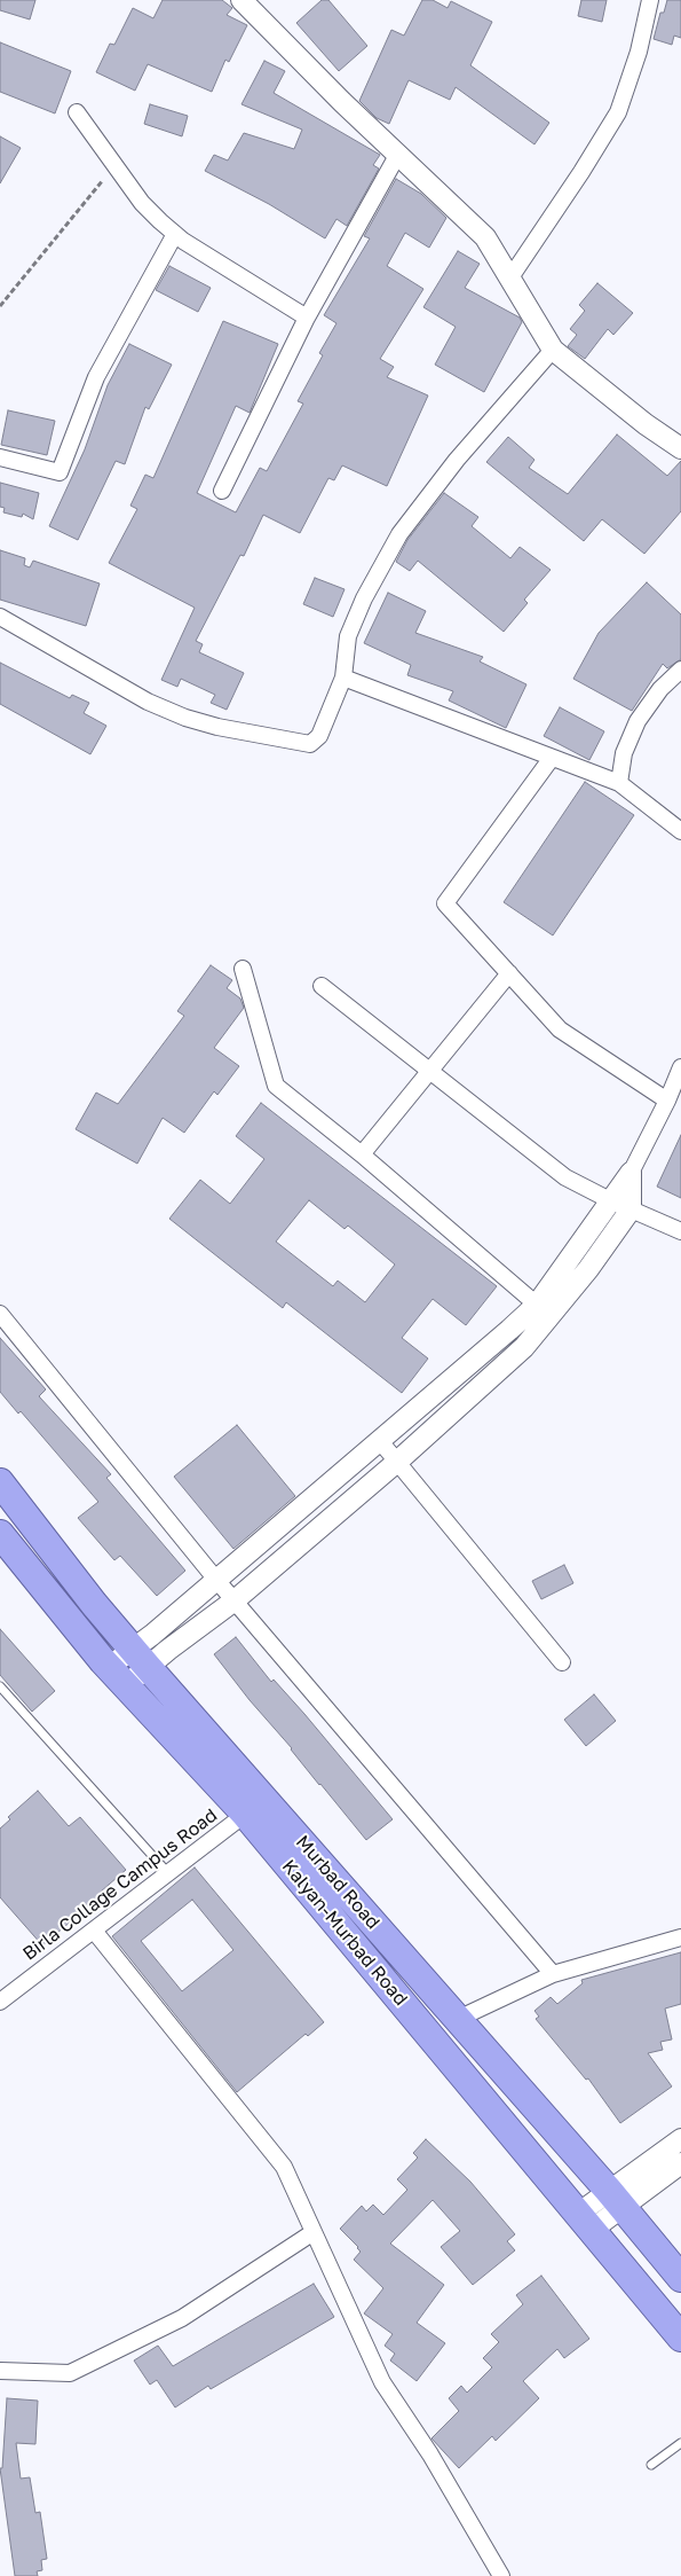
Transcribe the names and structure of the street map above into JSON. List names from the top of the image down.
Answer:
{
  "streets": {
    "highway": ["Murbad Road", "Kalyan-Murbad Road"],
    "street": ["Birla Collage Campus Road"]
  },
  "crossings": [
    ["Murbad Road", "Birla Collage Campus Road"],
    ["Murbad Road", "Kalyan-Murbad Road"],
    ["Birla Collage Campus Road", "Kalyan-Murbad Road"]
  ]
}
